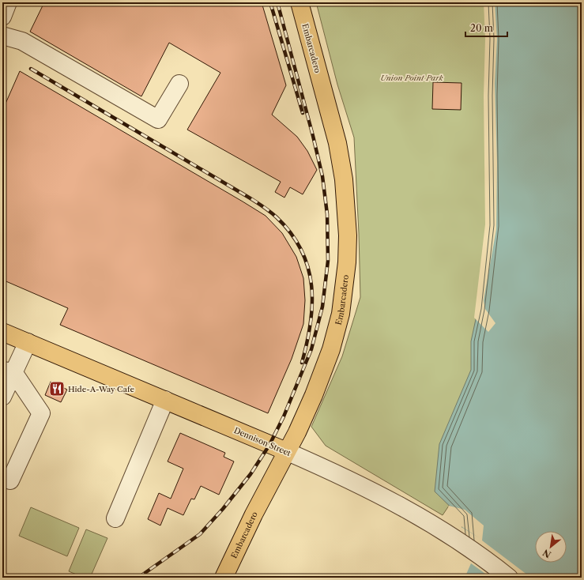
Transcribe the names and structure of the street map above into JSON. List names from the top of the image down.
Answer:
{
  "streets": {
    "main road": ["Embarcadero", "Dennison Street"]
  },
  "crossings": [
    ["Embarcadero", "Dennison Street"]
  ],
  "parks": ["Union Point Park"],
  "places": {
    "restaurant": ["Hide-A-Way Cafe"]
  },
  "scale_bar": "20 m",
  "north": "bottom left"
}
